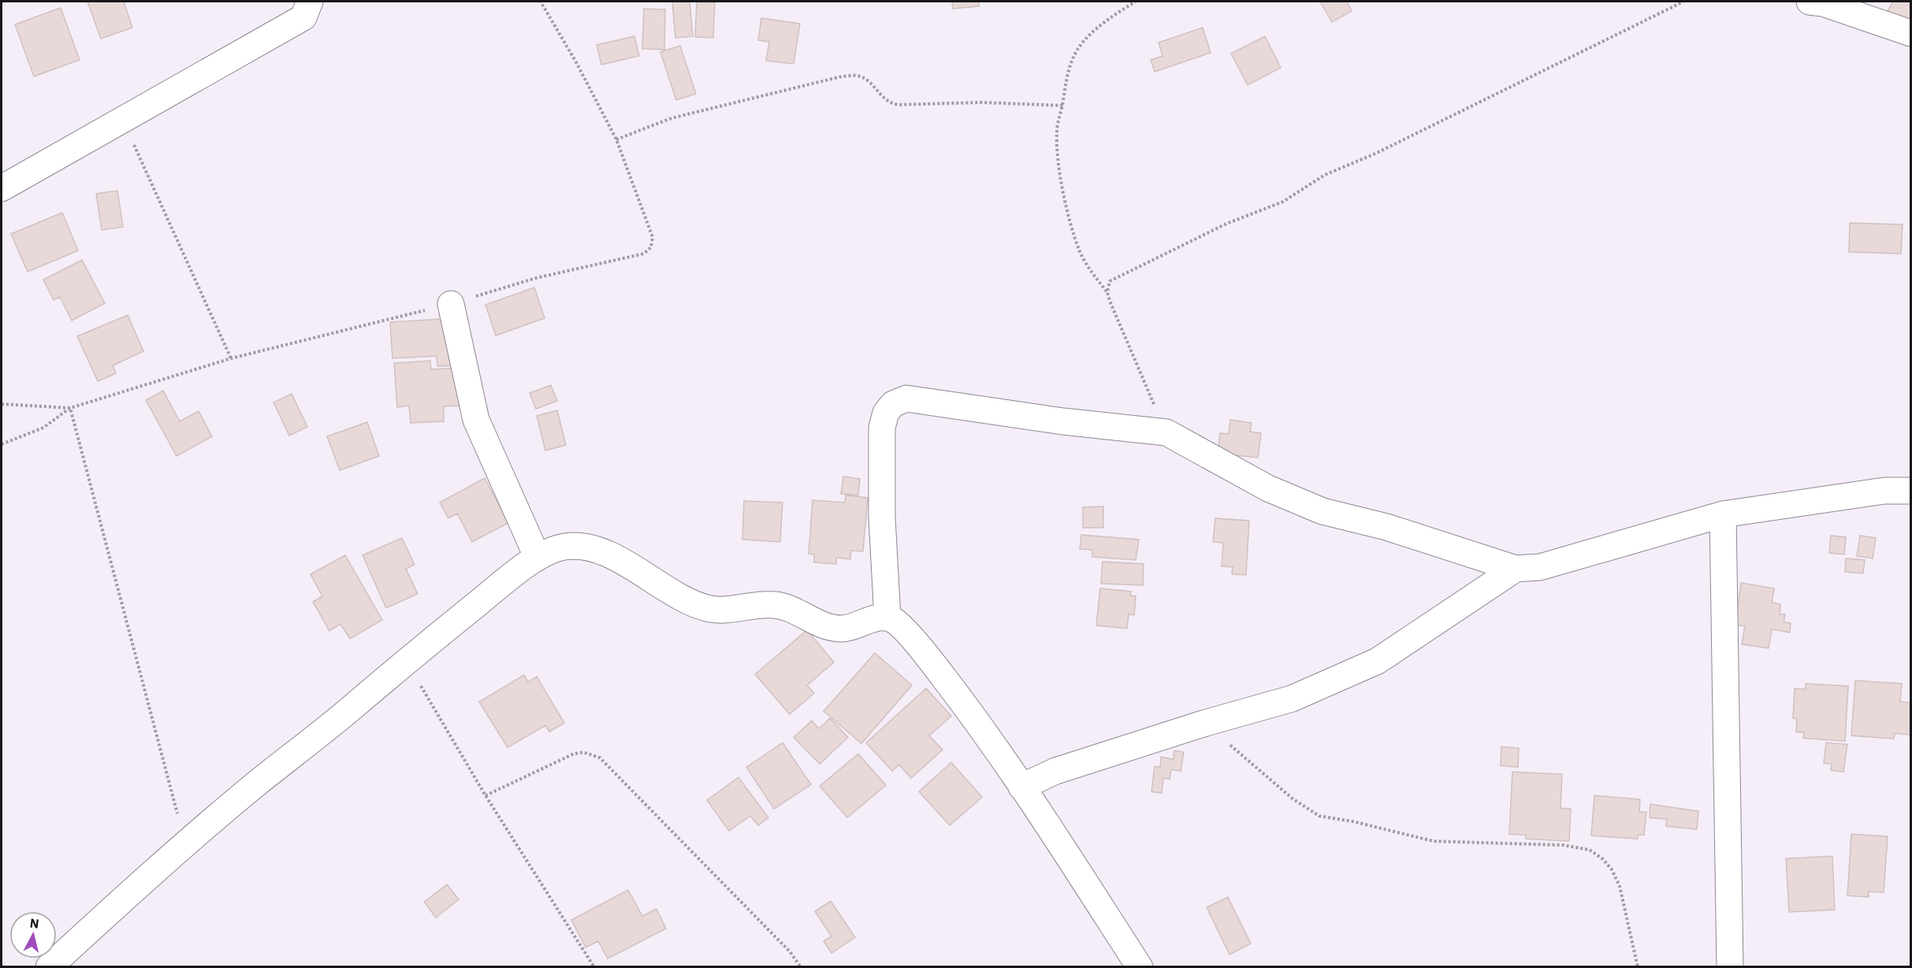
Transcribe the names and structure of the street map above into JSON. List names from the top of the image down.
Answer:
{
  "north": "top"
}
